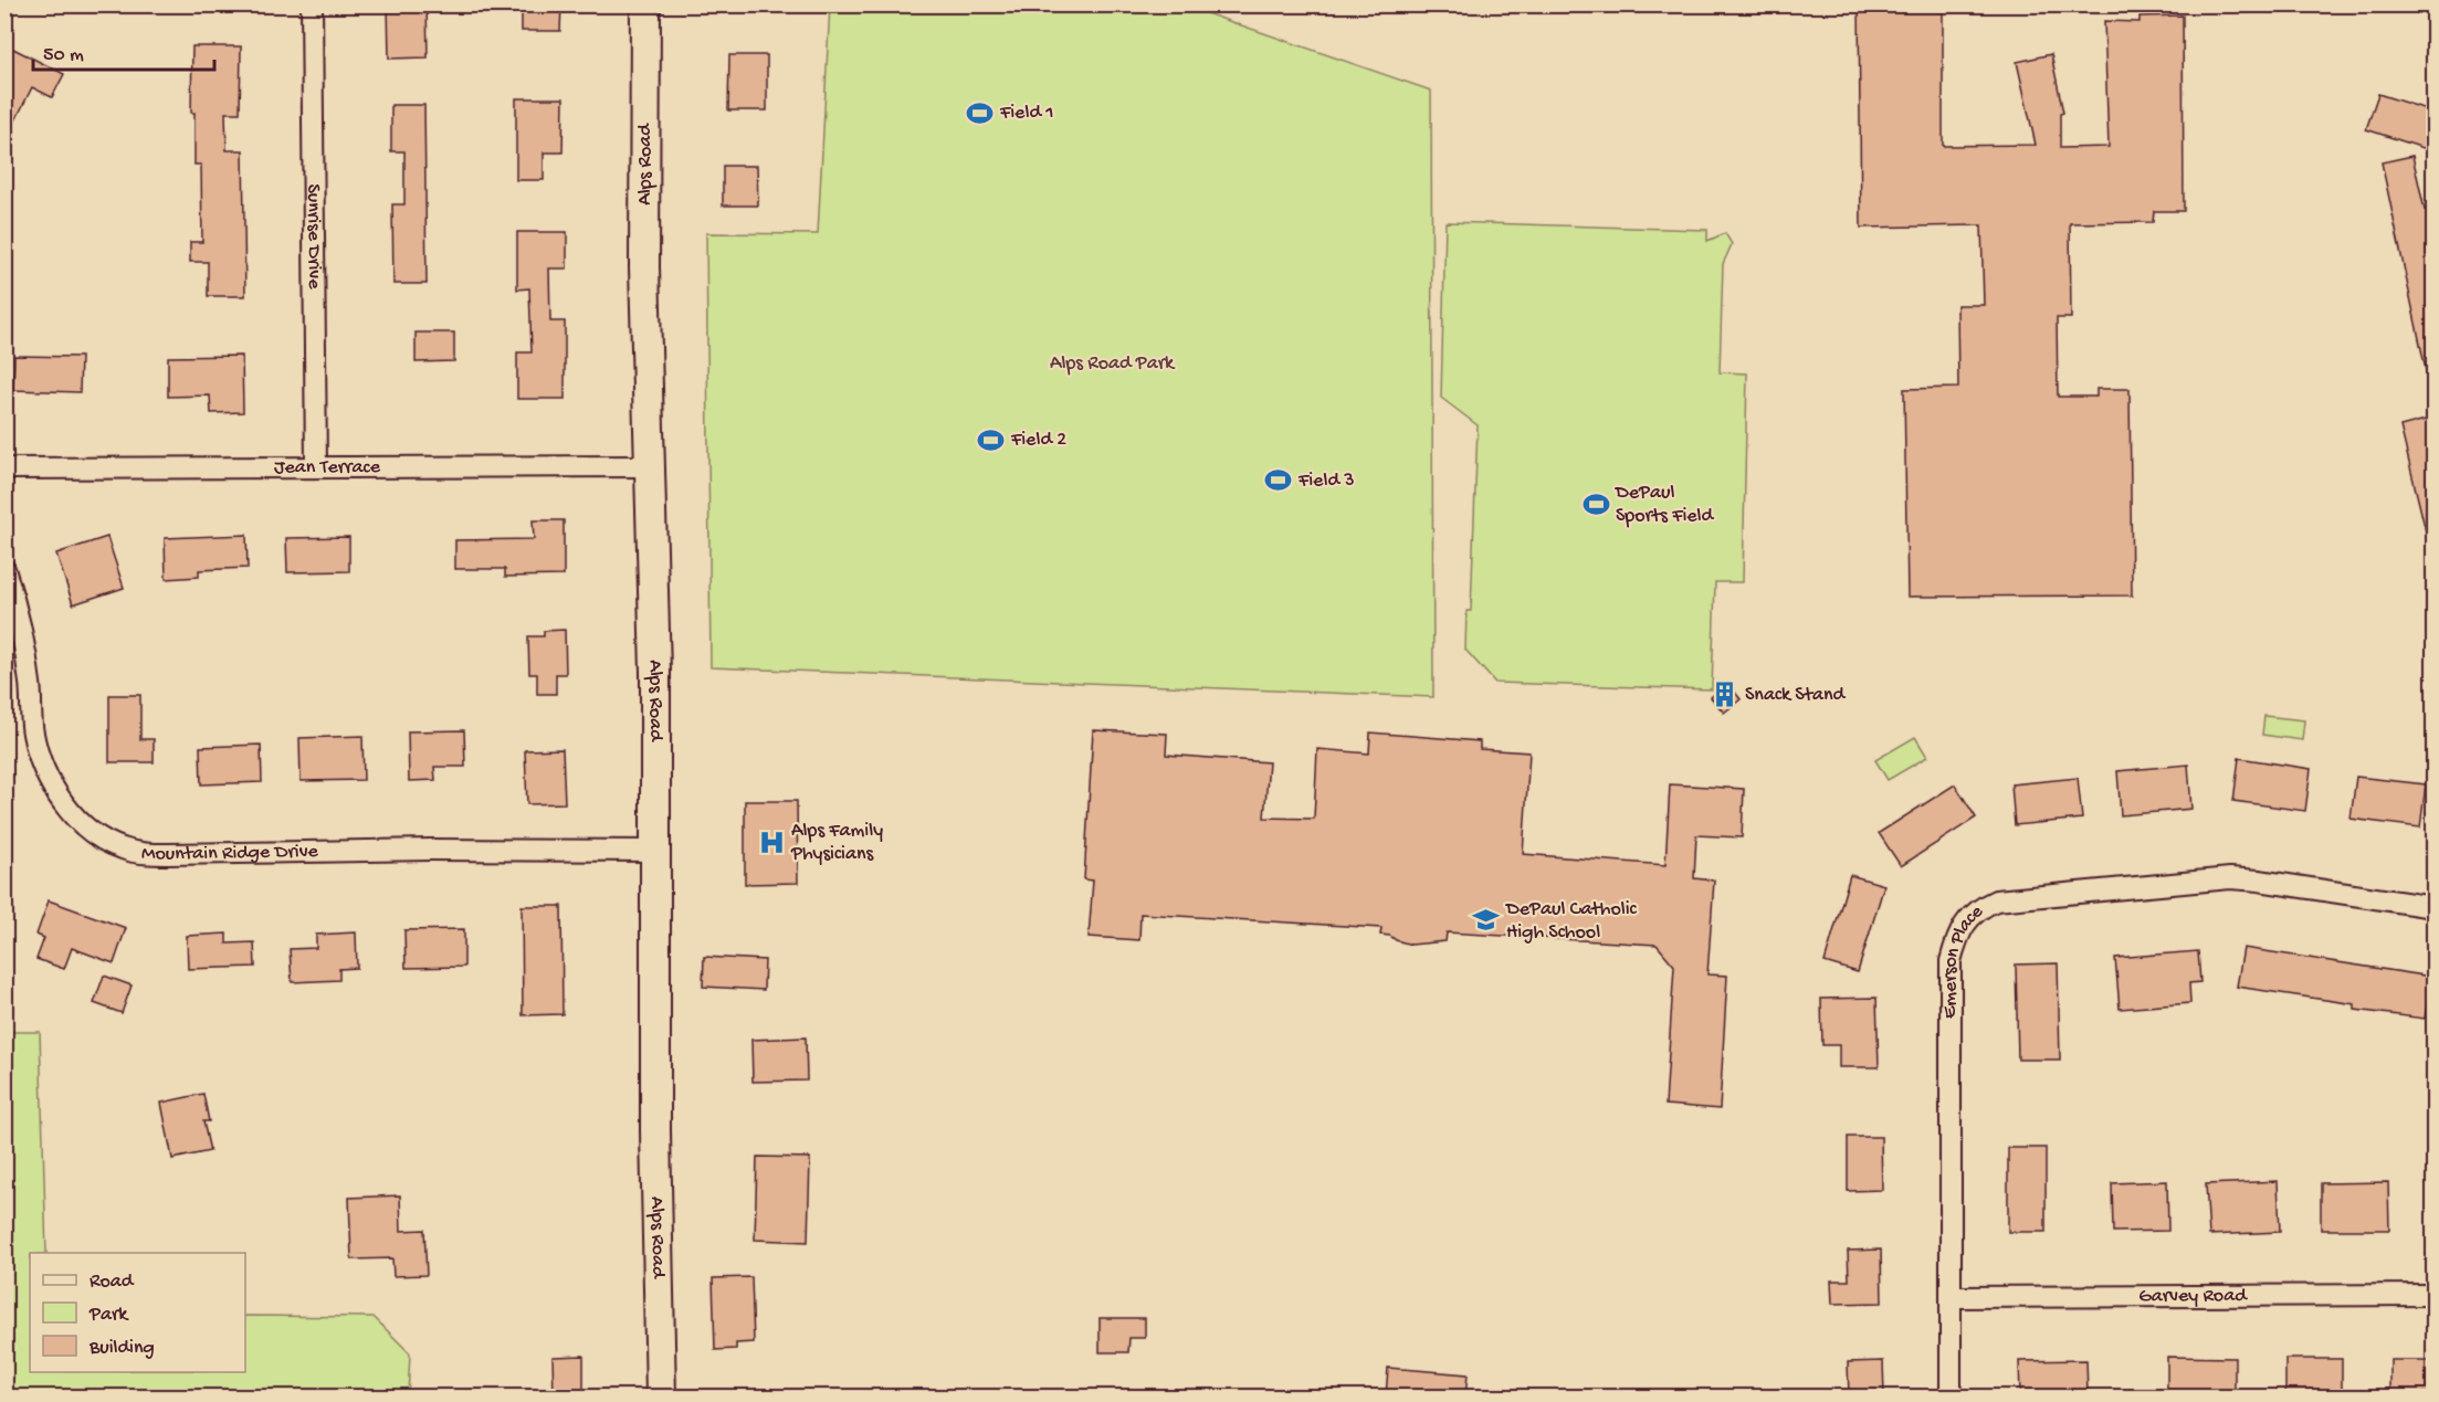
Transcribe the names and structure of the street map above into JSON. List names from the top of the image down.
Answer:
{
  "streets": {
    "main road": ["Alps Road"],
    "street": [
      "Sunrise Drive",
      "Jean Terrace",
      "Mountain Ridge Drive",
      "Emerson Place",
      "Garvey Road"
    ]
  },
  "crossings": [
    ["Alps Road", "Jean Terrace"],
    ["Alps Road", "Mountain Ridge Drive"],
    ["Sunrise Drive", "Jean Terrace"],
    ["Emerson Place", "Garvey Road"]
  ],
  "parks": ["Alps Road Park"],
  "places": {
    "sports": [
      "Field 1",
      "Field 2",
      "Field 3",
      "DePaul Sports Field"
    ],
    "building": ["Snack Stand"],
    "hospital": ["Alps Family Physicians"],
    "school or university": ["DePaul Catholic High School"]
  },
  "legend": ["Road", "Park", "Building"],
  "scale_bar": "50 m"
}
